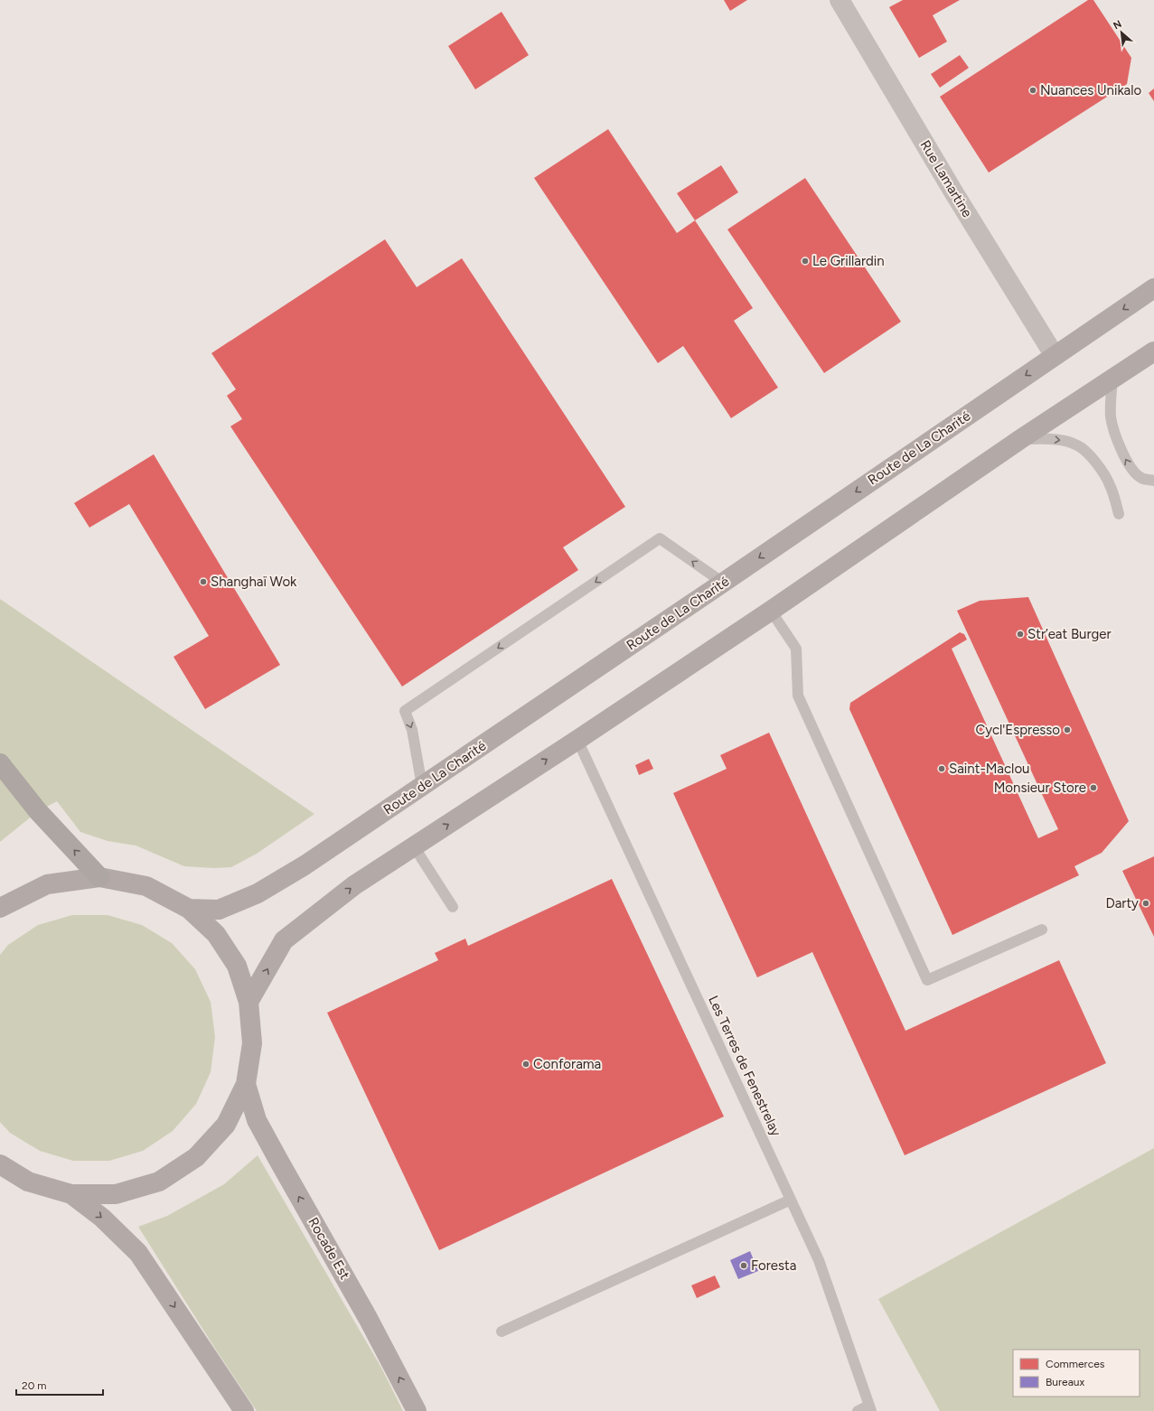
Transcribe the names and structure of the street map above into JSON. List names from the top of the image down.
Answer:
{
  "streets": {
    "main road": ["Route de La Charité", "Rocade Est"],
    "street": ["Rue Lamartine"],
    "lane": ["Les Terres de Fenestrelay"]
  },
  "crossings": [
    ["Rue Lamartine", "Route de La Charité"]
  ],
  "places": [
    "Nuances Unikalo",
    "Le Grillardin",
    "Shanghaï Wok",
    "Str’eat Burger",
    "Cycl'Espresso",
    "Saint-Maclou",
    "Monsieur Store",
    "Darty",
    "Conforama",
    "Foresta"
  ],
  "legend": ["Commerces", "Bureaux"],
  "scale_bar": "20 m",
  "north": "top left"
}
